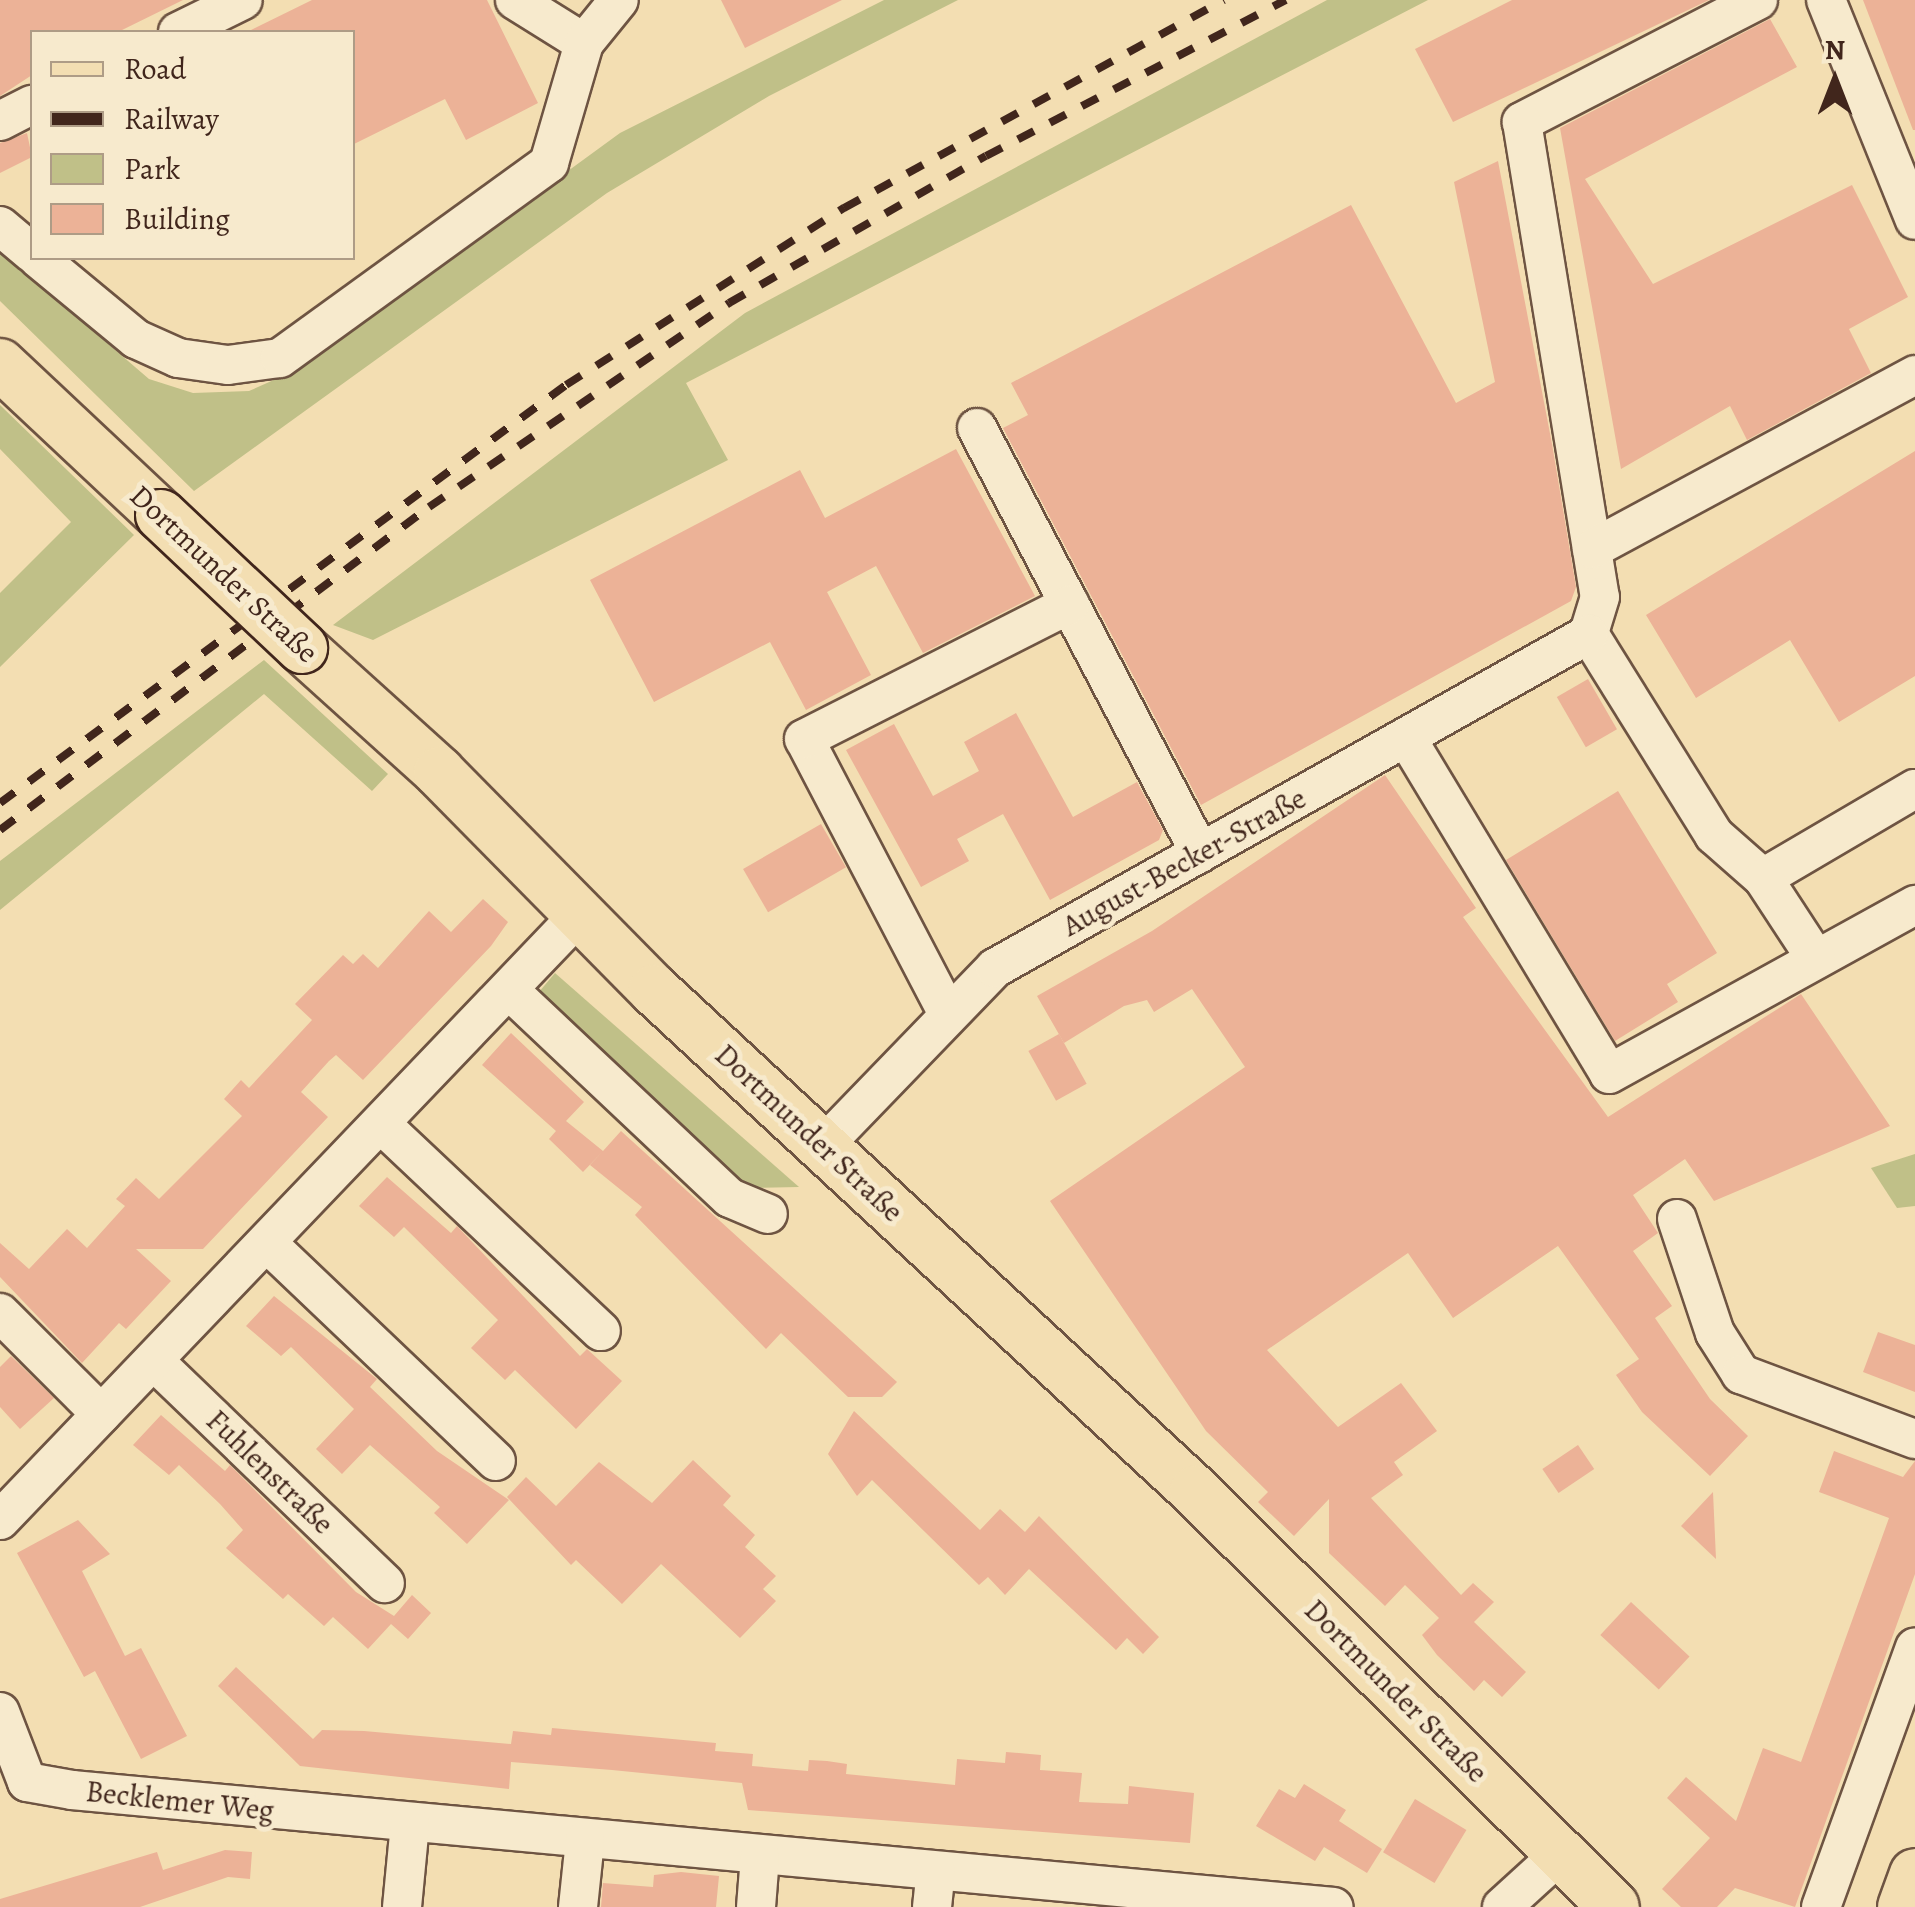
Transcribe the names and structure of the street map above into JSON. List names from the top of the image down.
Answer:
{
  "streets": {
    "main road": ["Dortmunder Straße"],
    "street": ["August-Becker-Straße", "Fuhlenstraße", "Becklemer Weg"]
  },
  "crossings": [
    ["Dortmunder Straße", "August-Becker-Straße"]
  ],
  "legend": [
    "Road",
    "Railway",
    "Park",
    "Building"
  ],
  "north": "top"
}
